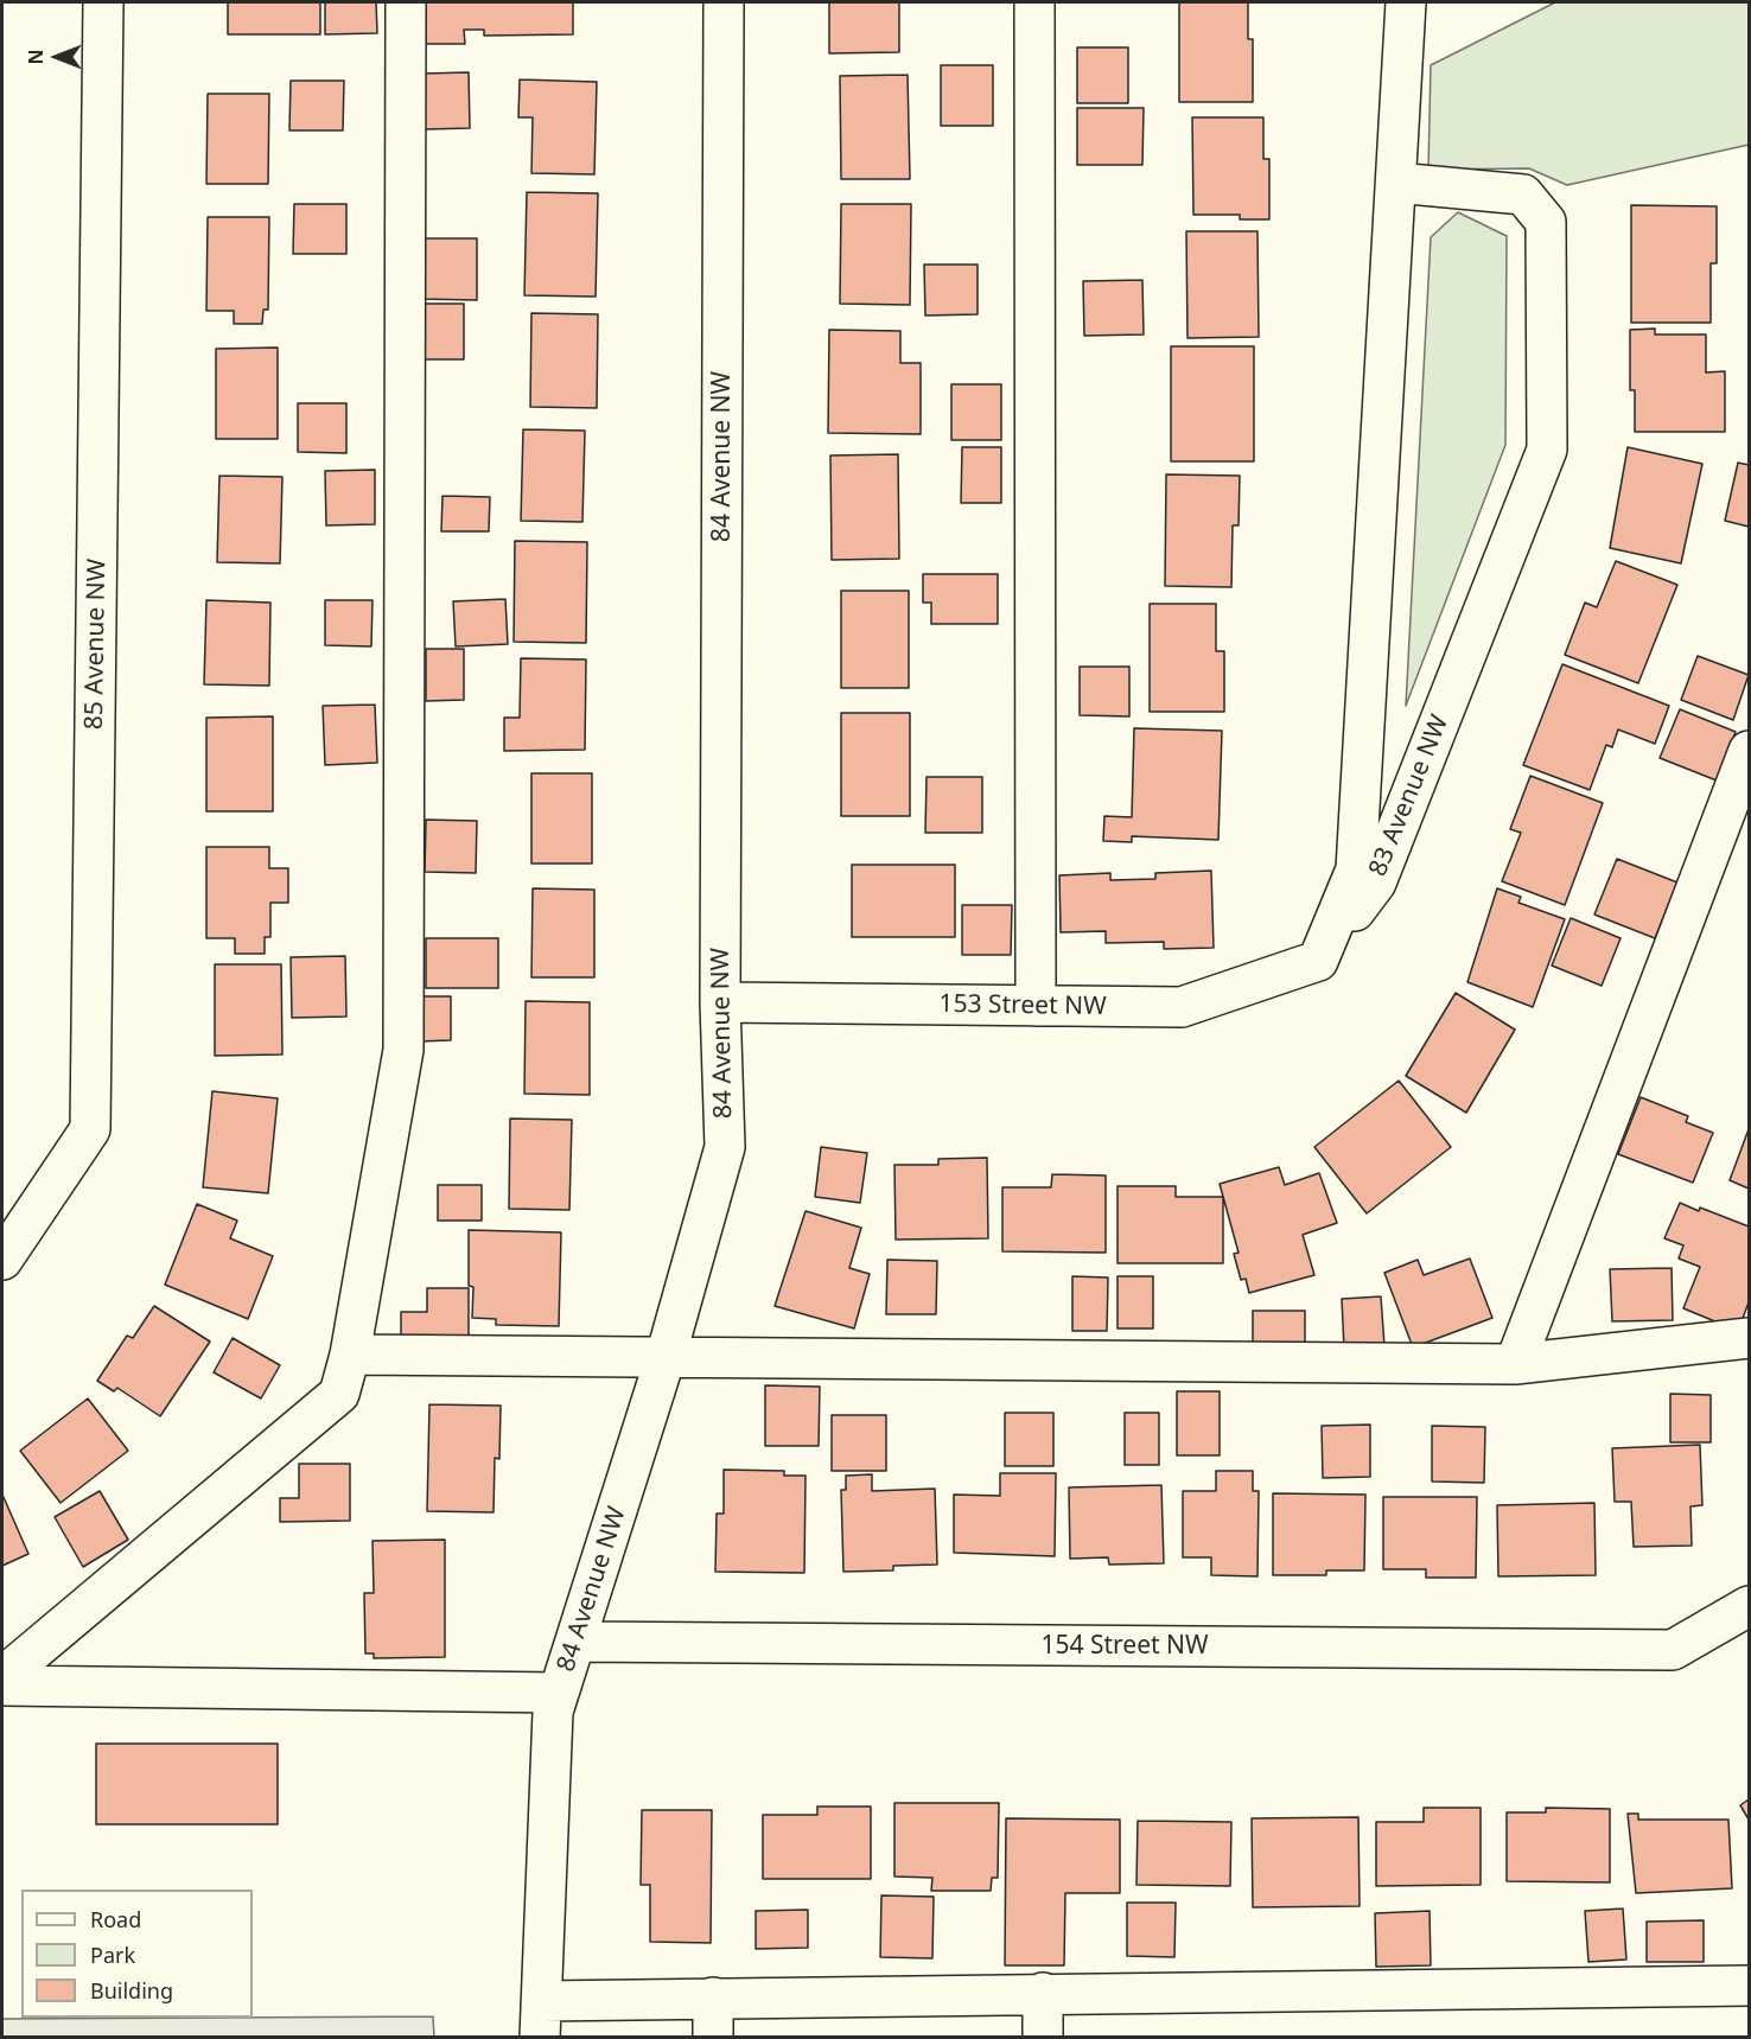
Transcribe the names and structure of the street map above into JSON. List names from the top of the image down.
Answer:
{
  "streets": {
    "street": [
      "84 Avenue NW",
      "85 Avenue NW",
      "83 Avenue NW",
      "153 Street NW",
      "154 Street NW"
    ]
  },
  "crossings": [
    ["84 Avenue NW", "153 Street NW"],
    ["84 Avenue NW", "154 Street NW"],
    ["83 Avenue NW", "153 Street NW"]
  ],
  "legend": ["Road", "Park", "Building"],
  "north": "left"
}
